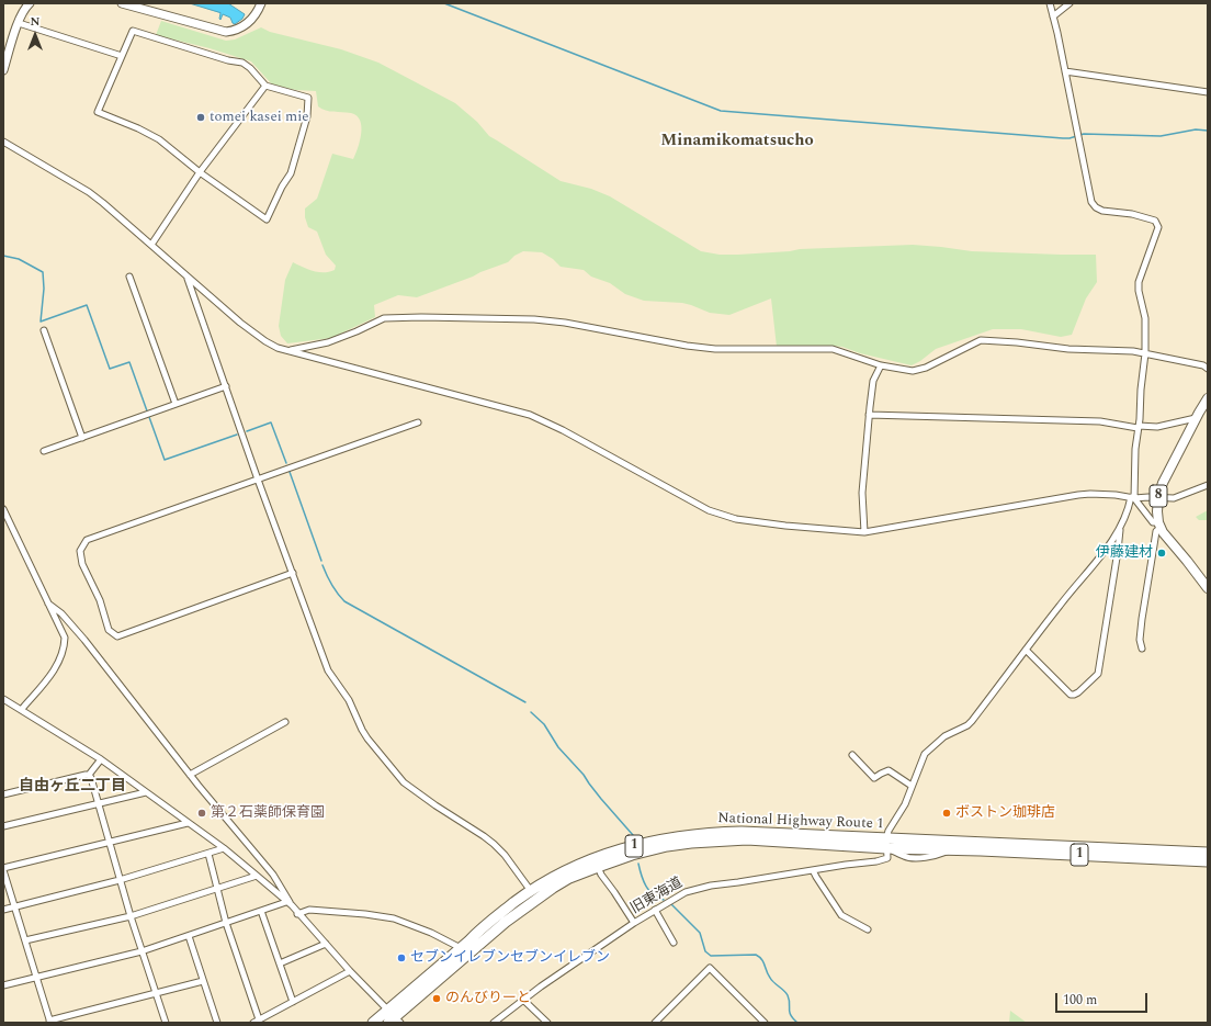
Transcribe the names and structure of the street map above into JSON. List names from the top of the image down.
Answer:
{
  "streets": {
    "highway": ["National Highway Route 1", "1"],
    "main road": ["8"],
    "street": ["旧東海道"]
  },
  "crossings": [
    ["National Highway Route 1", "旧東海道"]
  ],
  "districts": ["Minamikomatsucho", "自由ヶ丘二丁目"],
  "places": [
    "tomei kasei mie",
    "伊藤建材",
    "第２石薬師保育園",
    "ボストン珈琲店",
    "セブンイレブンセブンイレブン",
    "のんびりーと"
  ],
  "scale_bar": "100 m",
  "north": "top"
}
